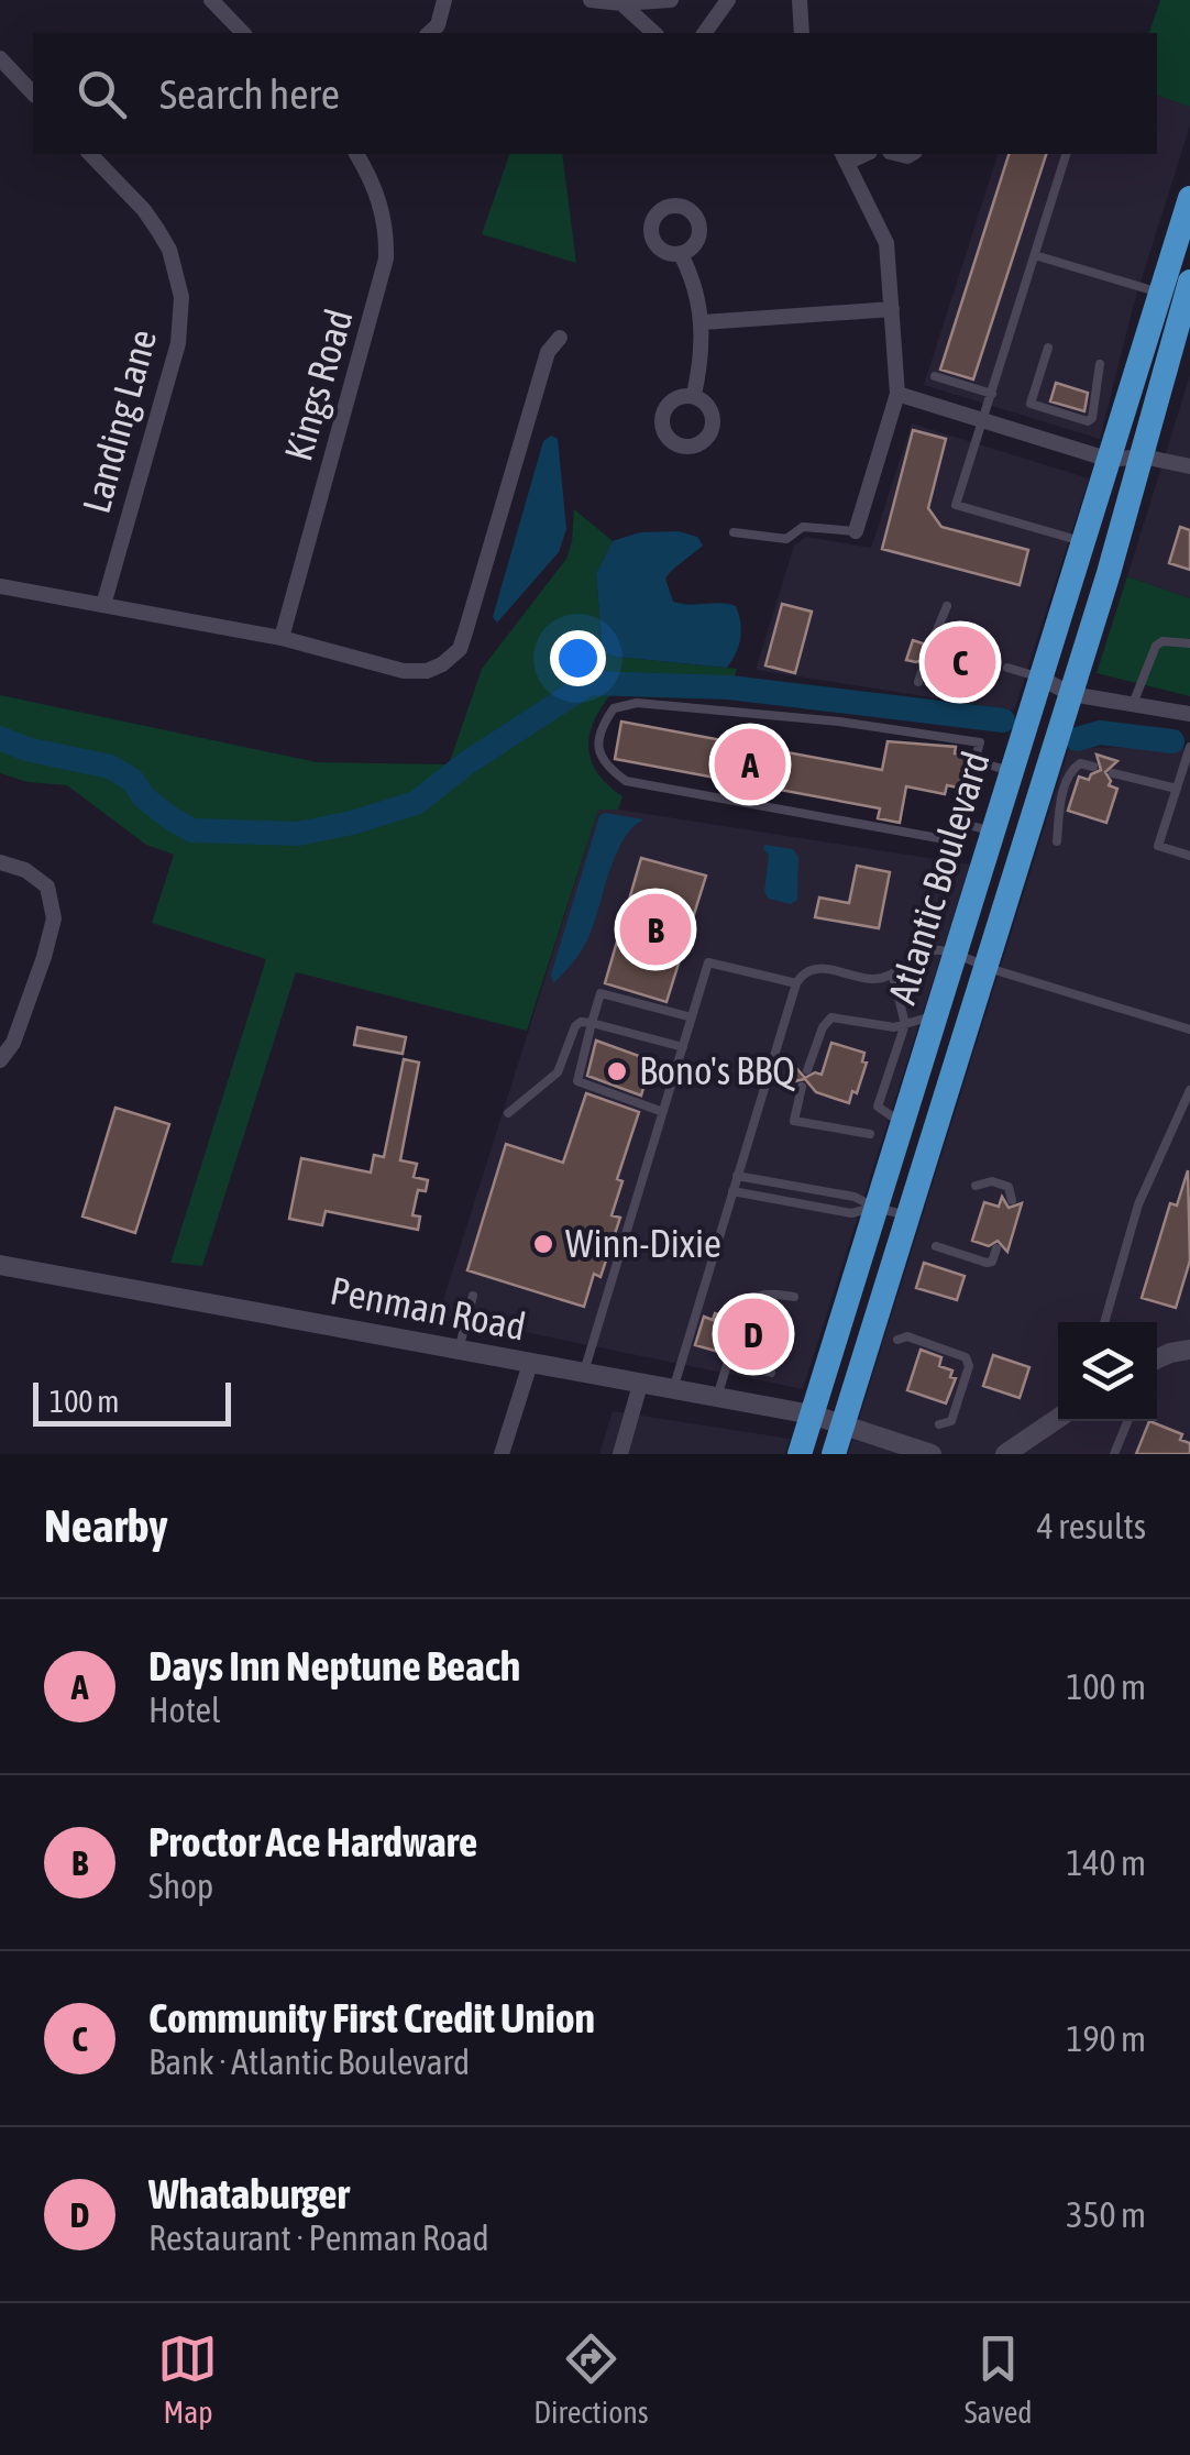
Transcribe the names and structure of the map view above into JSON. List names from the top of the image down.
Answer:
{
  "streets": {
    "highway": ["Atlantic Boulevard"],
    "street": ["Kings Road", "Landing Lane", "Penman Road"]
  },
  "crossings": [
    ["Atlantic Boulevard", "Penman Road"]
  ],
  "places": ["Bono's BBQ", "Winn-Dixie"],
  "scale_bar": "100 m",
  "page": {
    "search": "Search here",
    "pins": [
      "C",
      "A",
      "B",
      "D"
    ],
    "scale": "100 m",
    "heading": ["Nearby", "4 results"],
    "list": [
      {
        "mark": "A",
        "name": "Days Inn Neptune Beach",
        "note": "Hotel",
        "value": "100 m"
      },
      {
        "mark": "B",
        "name": "Proctor Ace Hardware",
        "note": "Shop",
        "value": "140 m"
      },
      {
        "mark": "C",
        "name": "Community First Credit Union",
        "note": "Bank · Atlantic Boulevard",
        "value": "190 m"
      },
      {
        "mark": "D",
        "name": "Whataburger",
        "note": "Restaurant · Penman Road",
        "value": "350 m"
      }
    ],
    "nav": ["Map", "Directions", "Saved"]
  }
}
